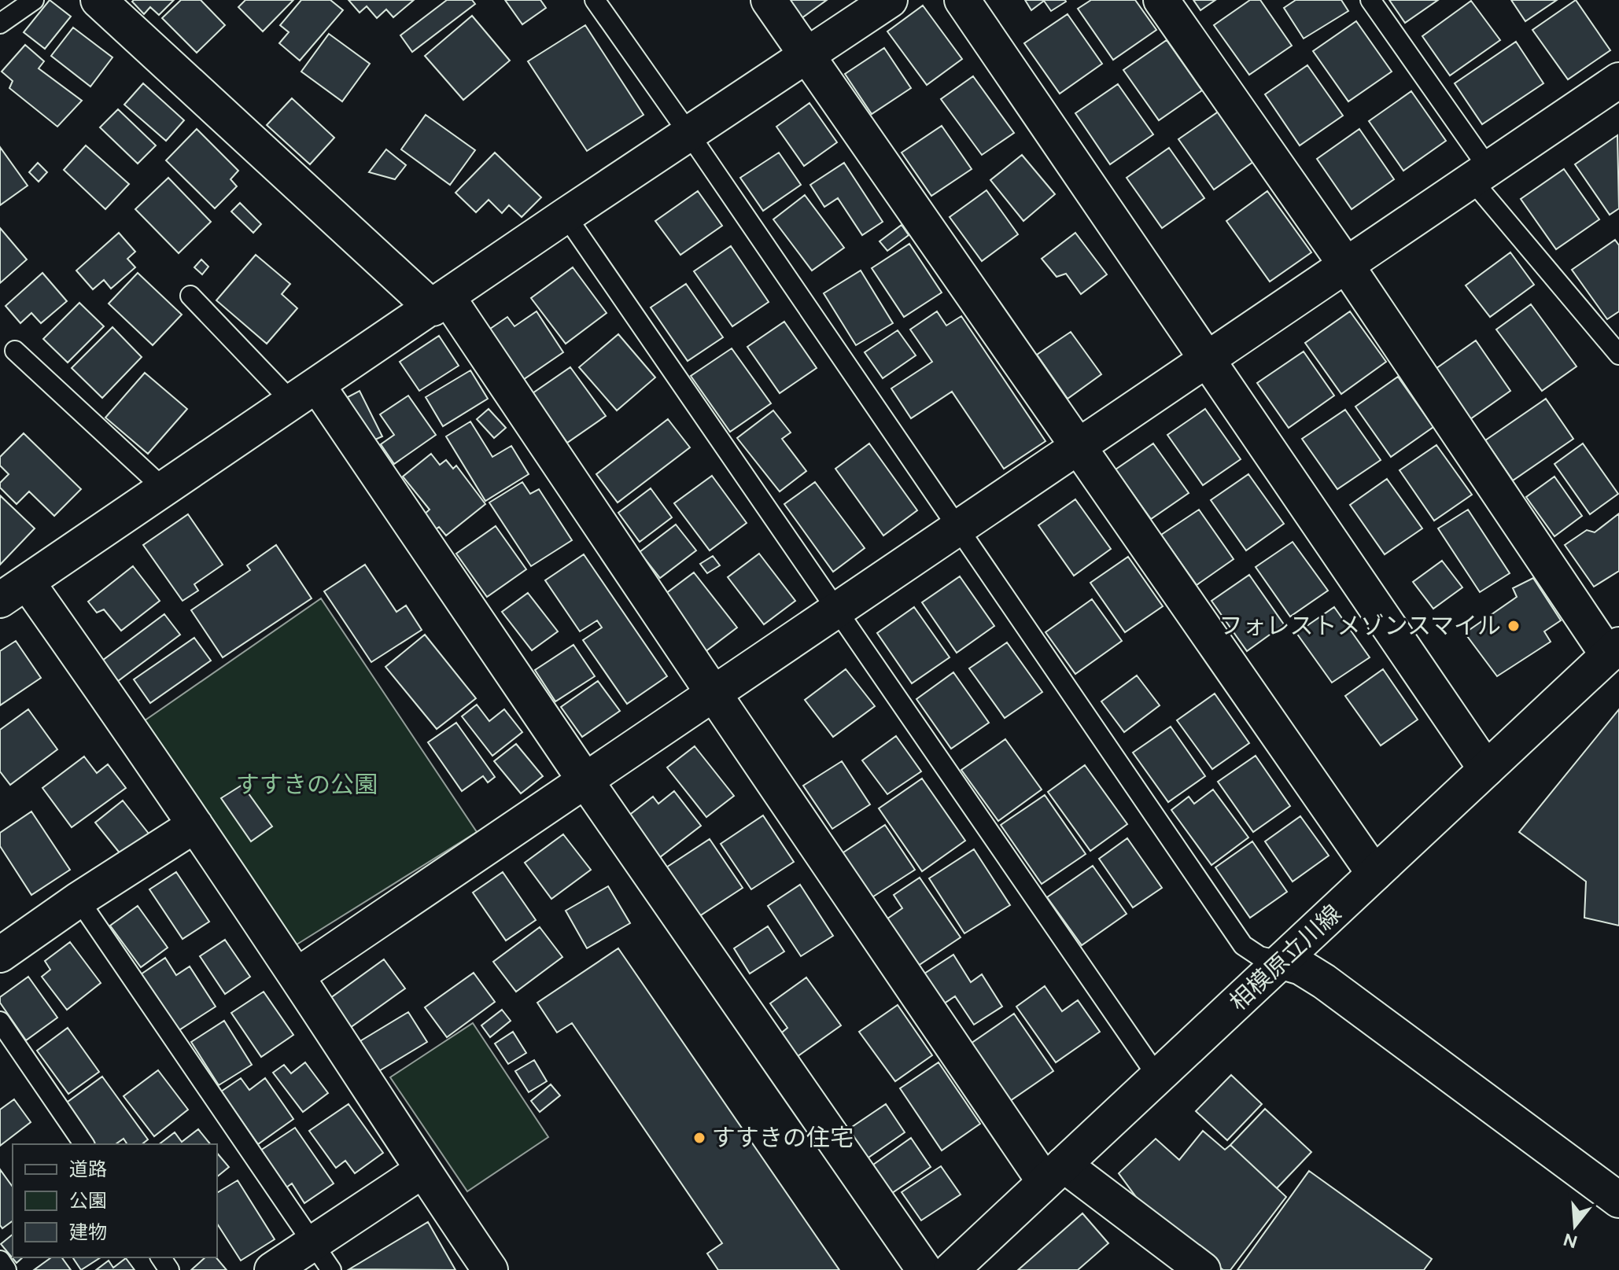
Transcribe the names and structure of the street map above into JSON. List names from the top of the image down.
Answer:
{
  "streets": {
    "street": ["相模原立川線"]
  },
  "parks": ["すすきの公園"],
  "places": ["フォレストメゾンスマイル", "すすきの住宅"],
  "legend": ["道路", "公園", "建物"],
  "north": "bottom"
}
